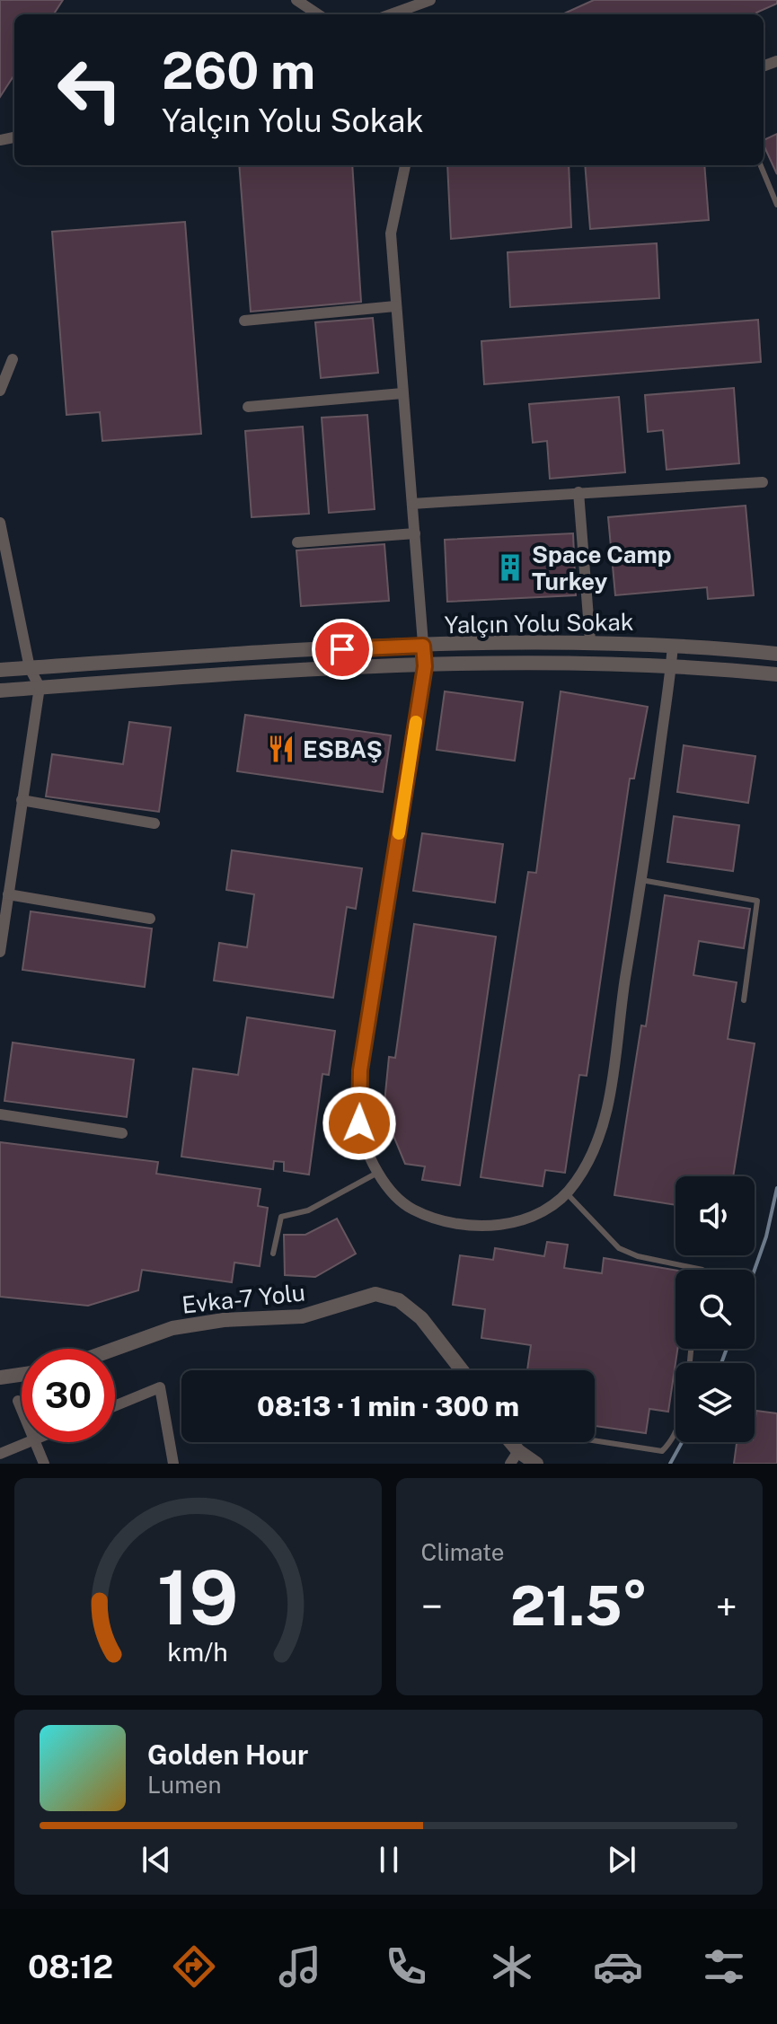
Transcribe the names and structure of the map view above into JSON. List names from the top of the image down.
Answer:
{
  "streets": {
    "street": ["Yalçın Yolu Sokak", "Evka-7 Yolu"]
  },
  "places": {
    "building": ["Space Camp Turkey"],
    "restaurant": ["ESBAŞ"]
  },
  "page": {
    "turn": ["260 m", "Yalçın Yolu Sokak"],
    "limit": "30",
    "trip": "08:13 · 1 min · 300 m",
    "tile": "Climate",
    "heat": ["−", "21.5°", "+"],
    "song": ["Golden Hour", "Lumen"],
    "tabs": "08:12",
    "gauge": ["19", "km/h"]
  }
}
